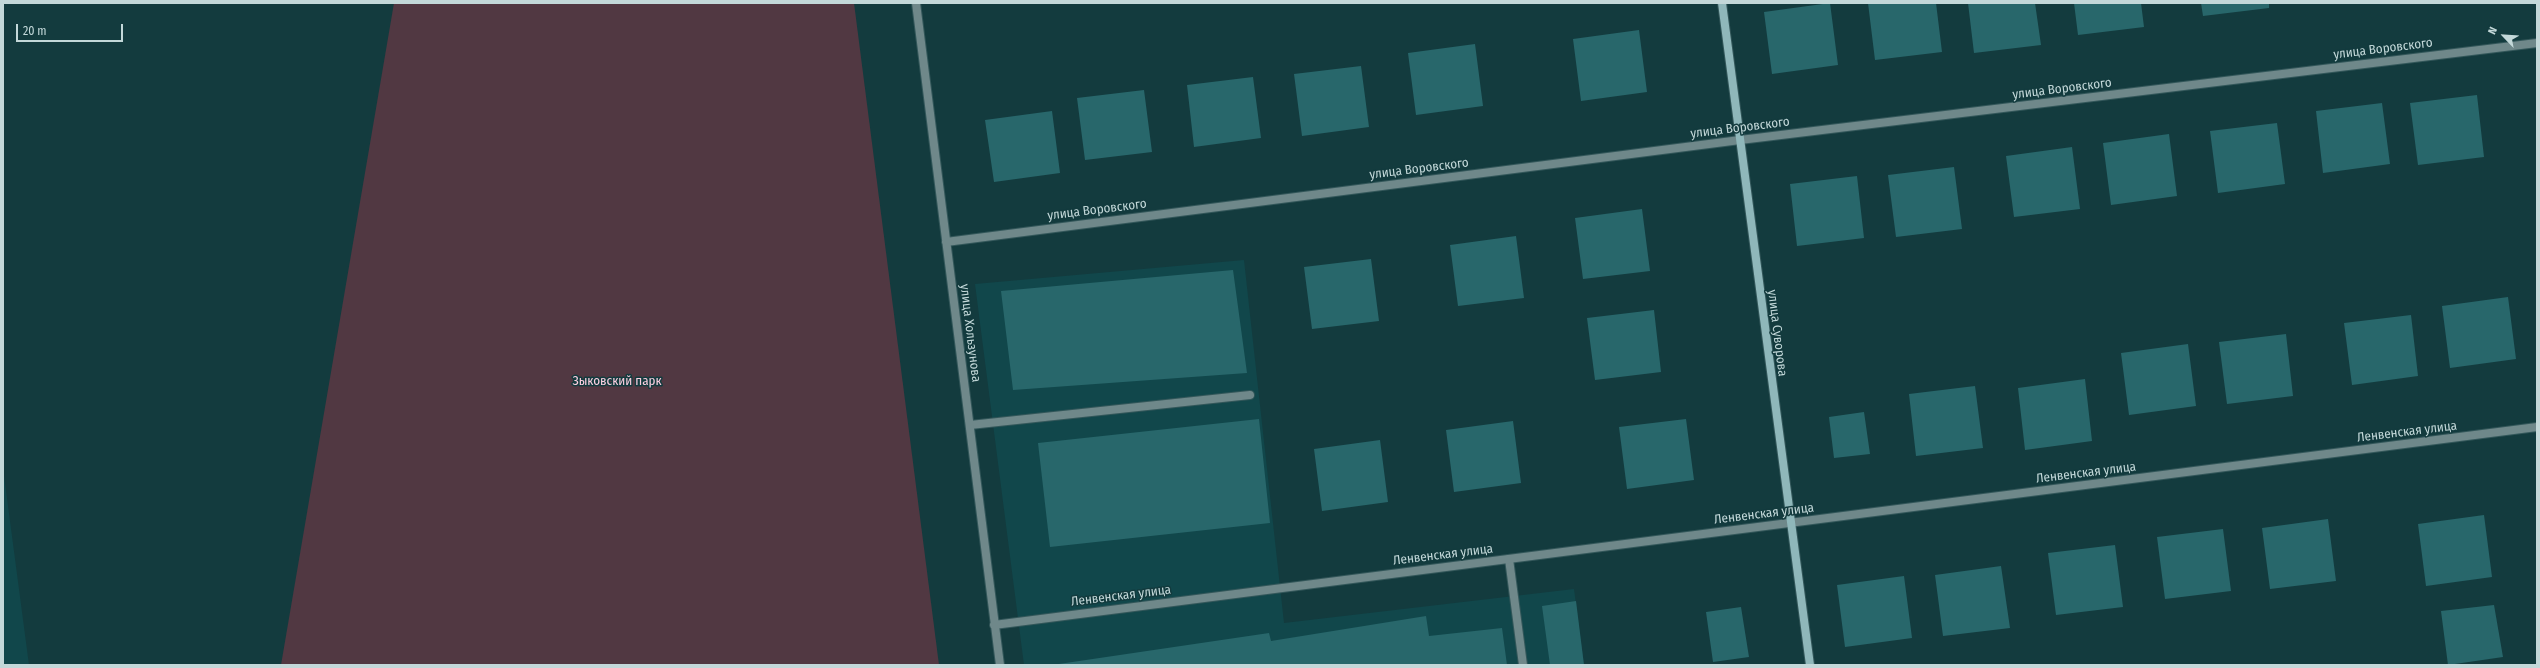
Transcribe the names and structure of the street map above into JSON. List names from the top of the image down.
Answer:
{
  "streets": {
    "street": [
      "улица Воровского",
      "улица Хользунова",
      "улица Суворова",
      "Ленвенская улица"
    ]
  },
  "crossings": [
    ["улица Воровского", "улица Хользунова"],
    ["улица Воровского", "улица Суворова"],
    ["улица Хользунова", "Ленвенская улица"],
    ["улица Суворова", "Ленвенская улица"]
  ],
  "parks": ["Зыковский парк"],
  "scale_bar": "20 m",
  "north": "top left"
}
